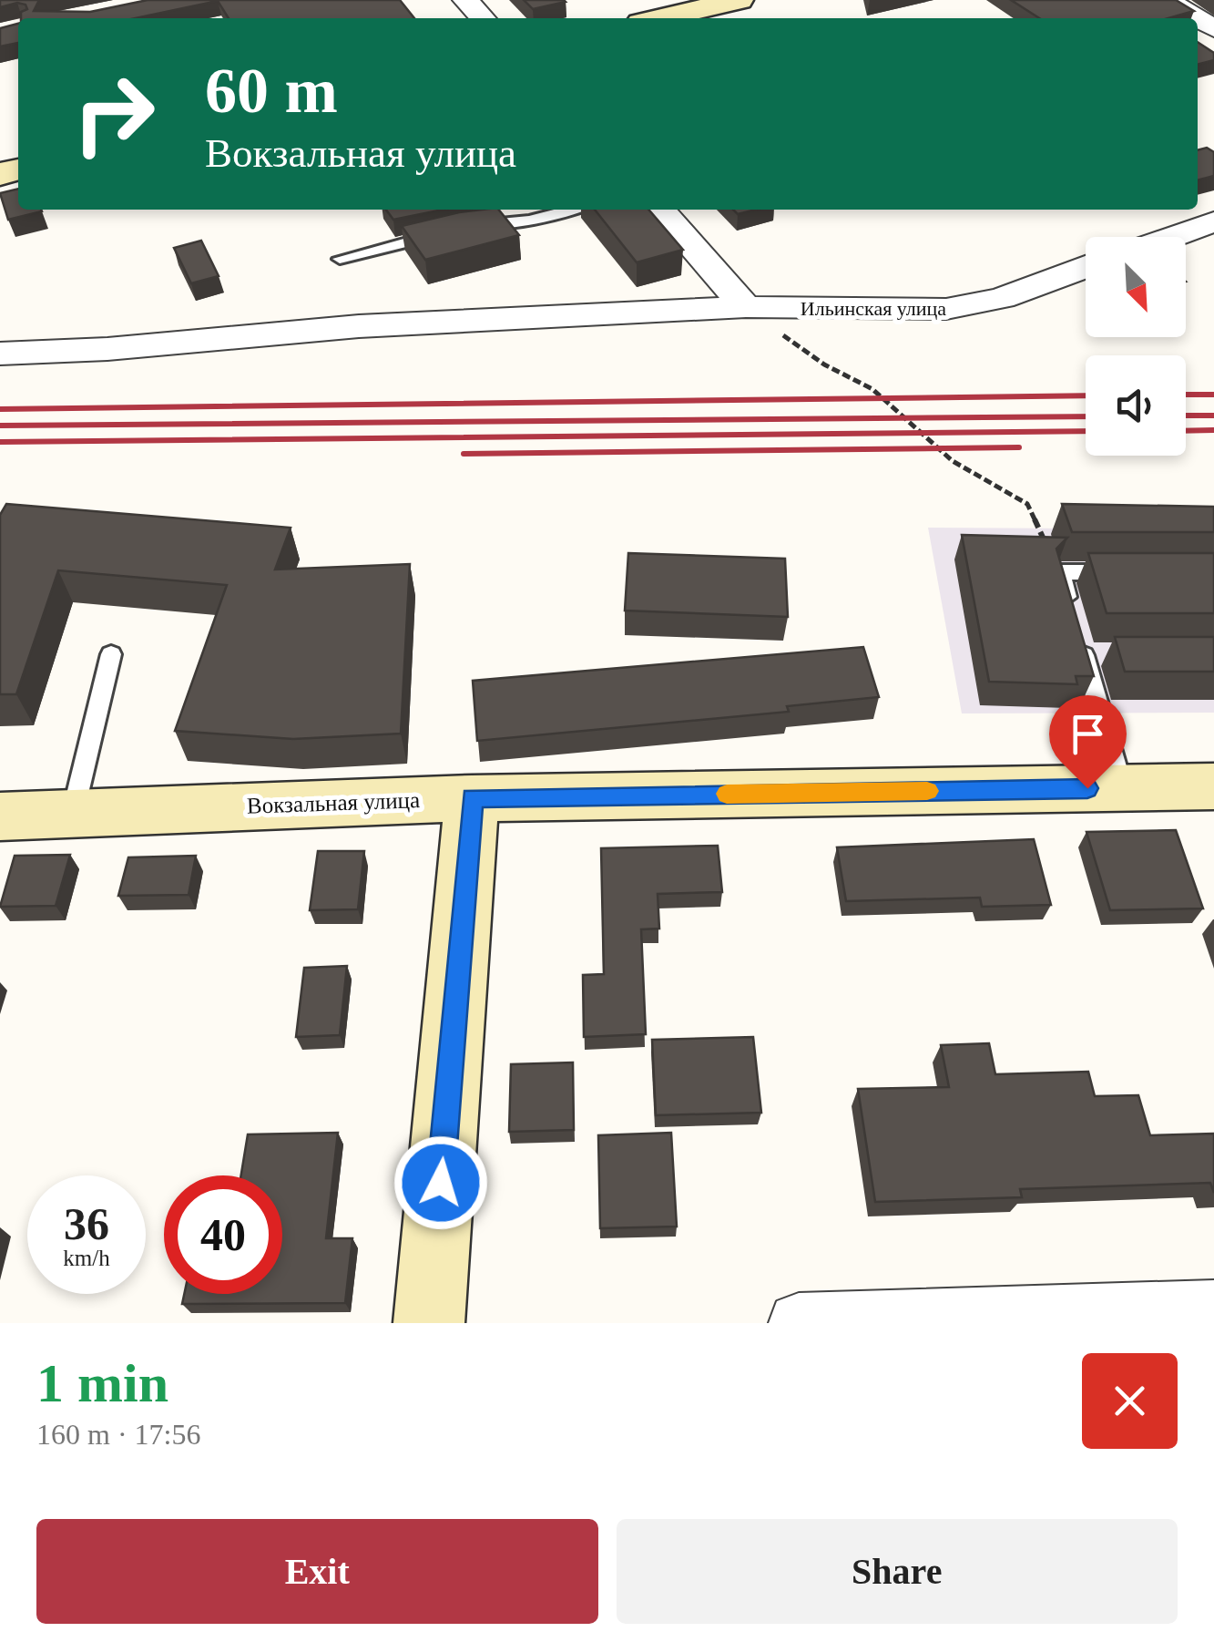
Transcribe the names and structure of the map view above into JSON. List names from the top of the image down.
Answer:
{
  "streets": {
    "main road": ["Вокзальная улица"],
    "street": ["Ильинская улица"]
  },
  "north": "bottom right",
  "page": {
    "turn": ["60 m", "Вокзальная улица"],
    "speed": "36 km/h",
    "limit": "40",
    "heading": ["1 min", "160 m · 17:56"],
    "buttons": ["Exit", "Share"]
  }
}
